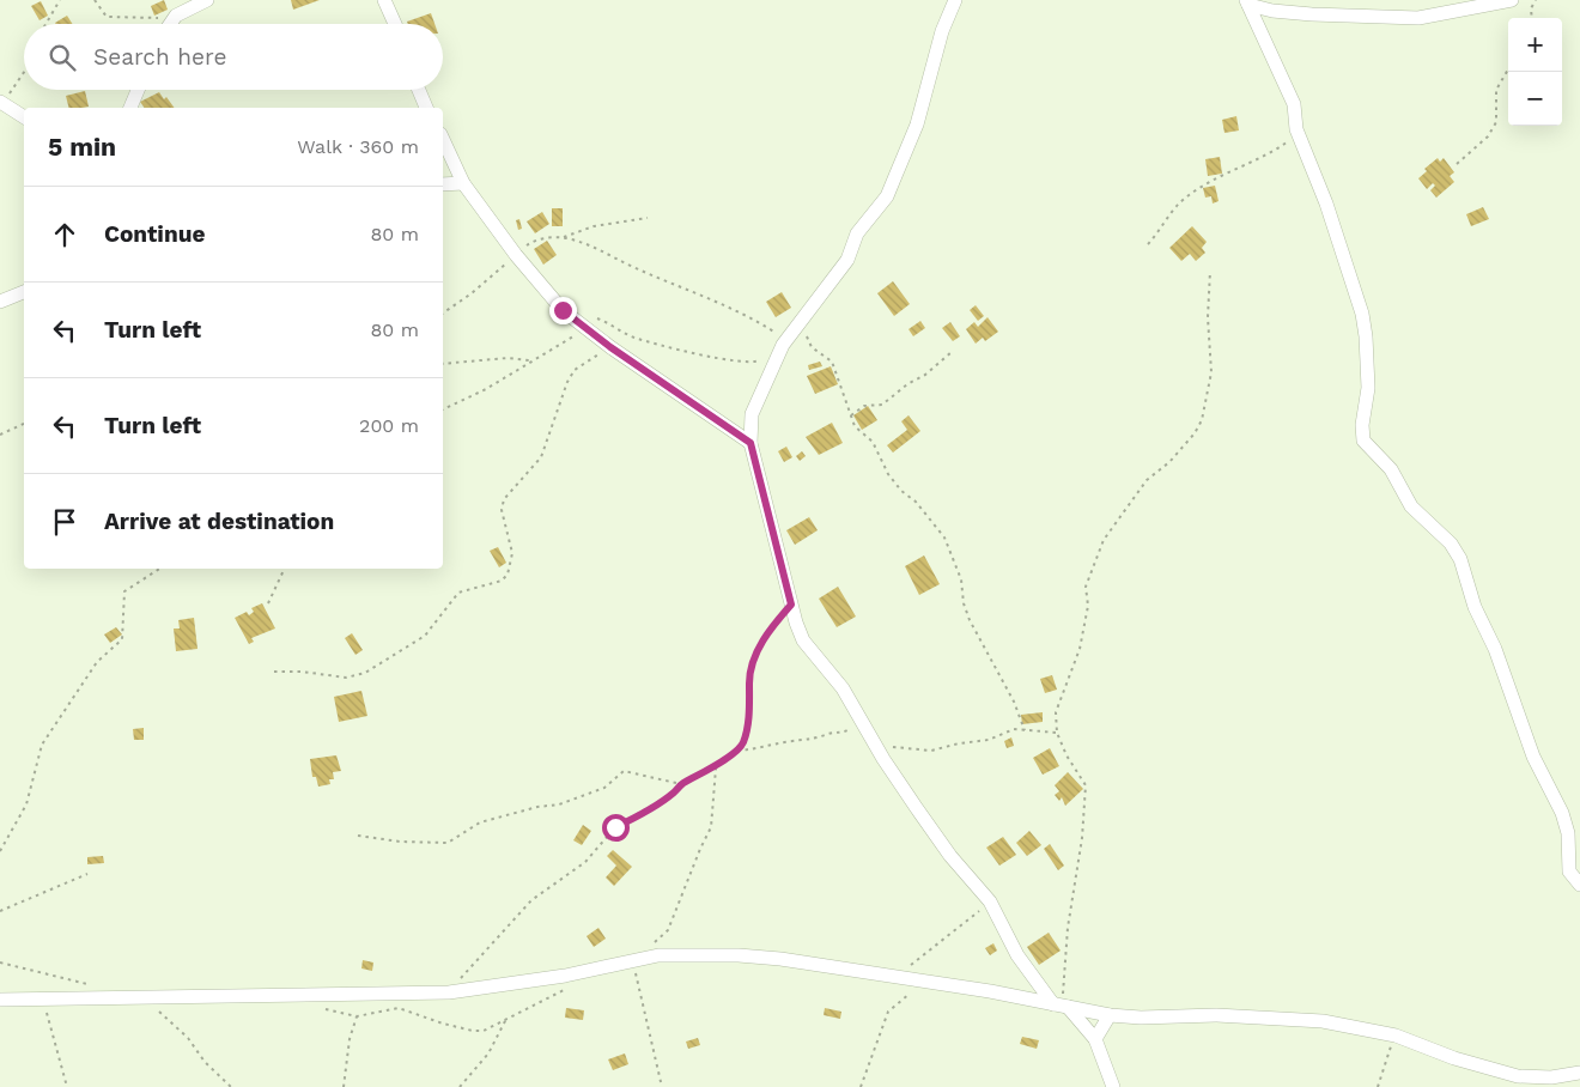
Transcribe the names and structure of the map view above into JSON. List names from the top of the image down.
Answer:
{
  "page": {
    "map_buttons": ["+", "−"],
    "search": "Search here",
    "heading": ["5 min", "Walk · 360 m"],
    "list": [
      ["Continue", "80 m"],
      ["Turn left", "80 m"],
      ["Turn left", "200 m"],
      "Arrive at destination"
    ]
  }
}
